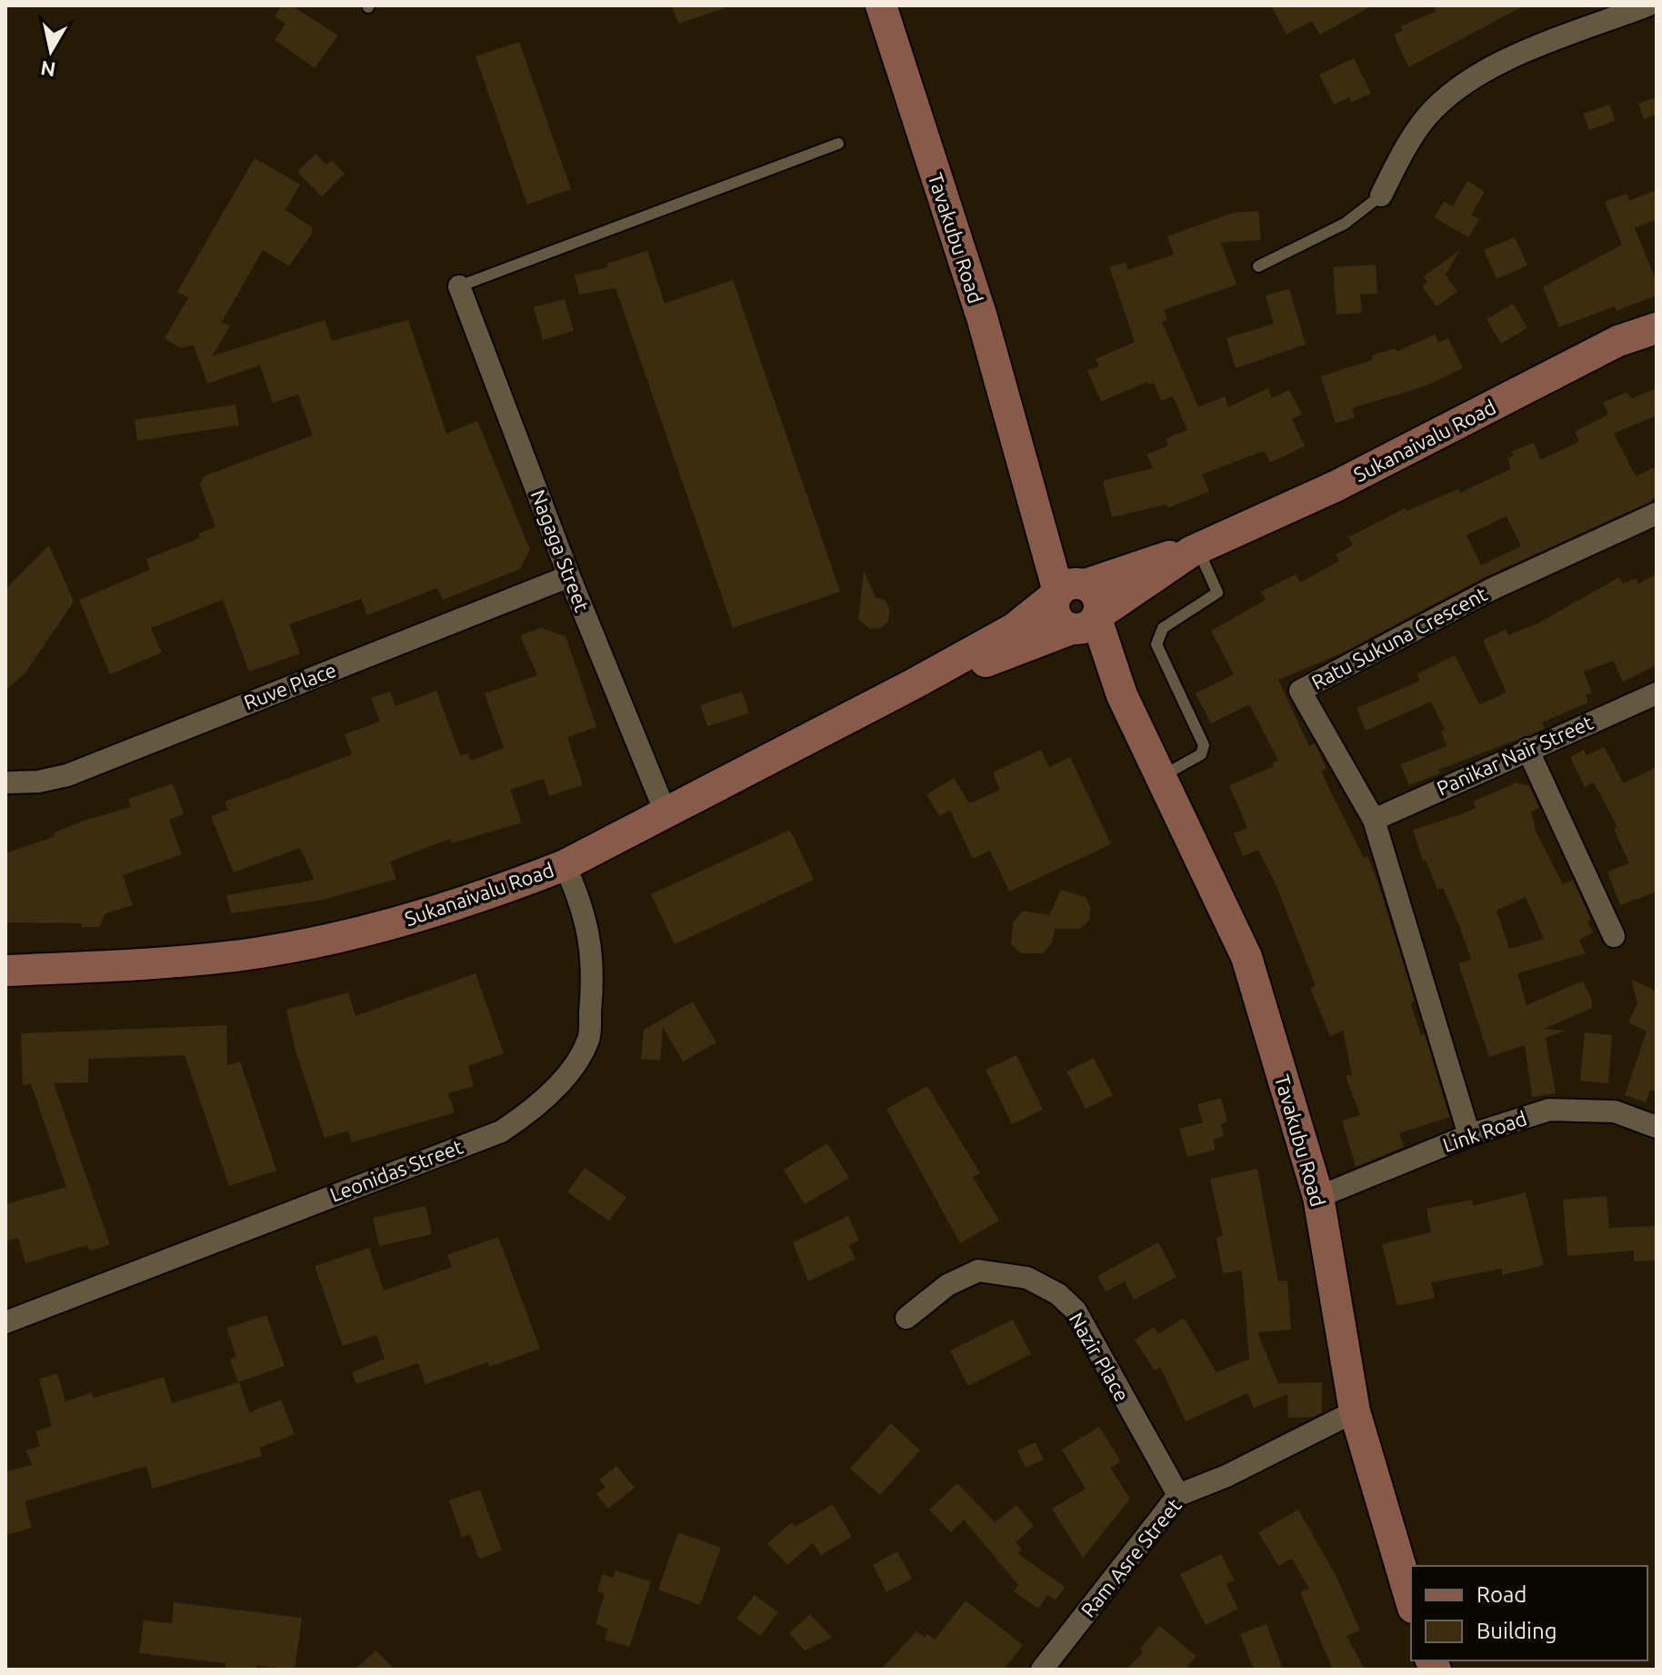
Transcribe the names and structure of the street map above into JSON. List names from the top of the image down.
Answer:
{
  "streets": {
    "main road": ["Tavakubu Road", "Sukanaivalu Road"],
    "street": [
      "Nagaga Street",
      "Ratu Sukuna Crescent",
      "Ruve Place",
      "Panikar Nair Street",
      "Link Road",
      "Leonidas Street",
      "Nazir Place",
      "Ram Asre Street"
    ]
  },
  "crossings": [
    ["Tavakubu Road", "Sukanaivalu Road"],
    ["Tavakubu Road", "Link Road"],
    ["Tavakubu Road", "Ram Asre Street"],
    ["Sukanaivalu Road", "Nagaga Street"],
    ["Sukanaivalu Road", "Leonidas Street"],
    ["Nagaga Street", "Ruve Place"],
    ["Ratu Sukuna Crescent", "Panikar Nair Street"],
    ["Ratu Sukuna Crescent", "Link Road"],
    ["Nazir Place", "Ram Asre Street"]
  ],
  "legend": ["Road", "Building"],
  "north": "bottom"
}
